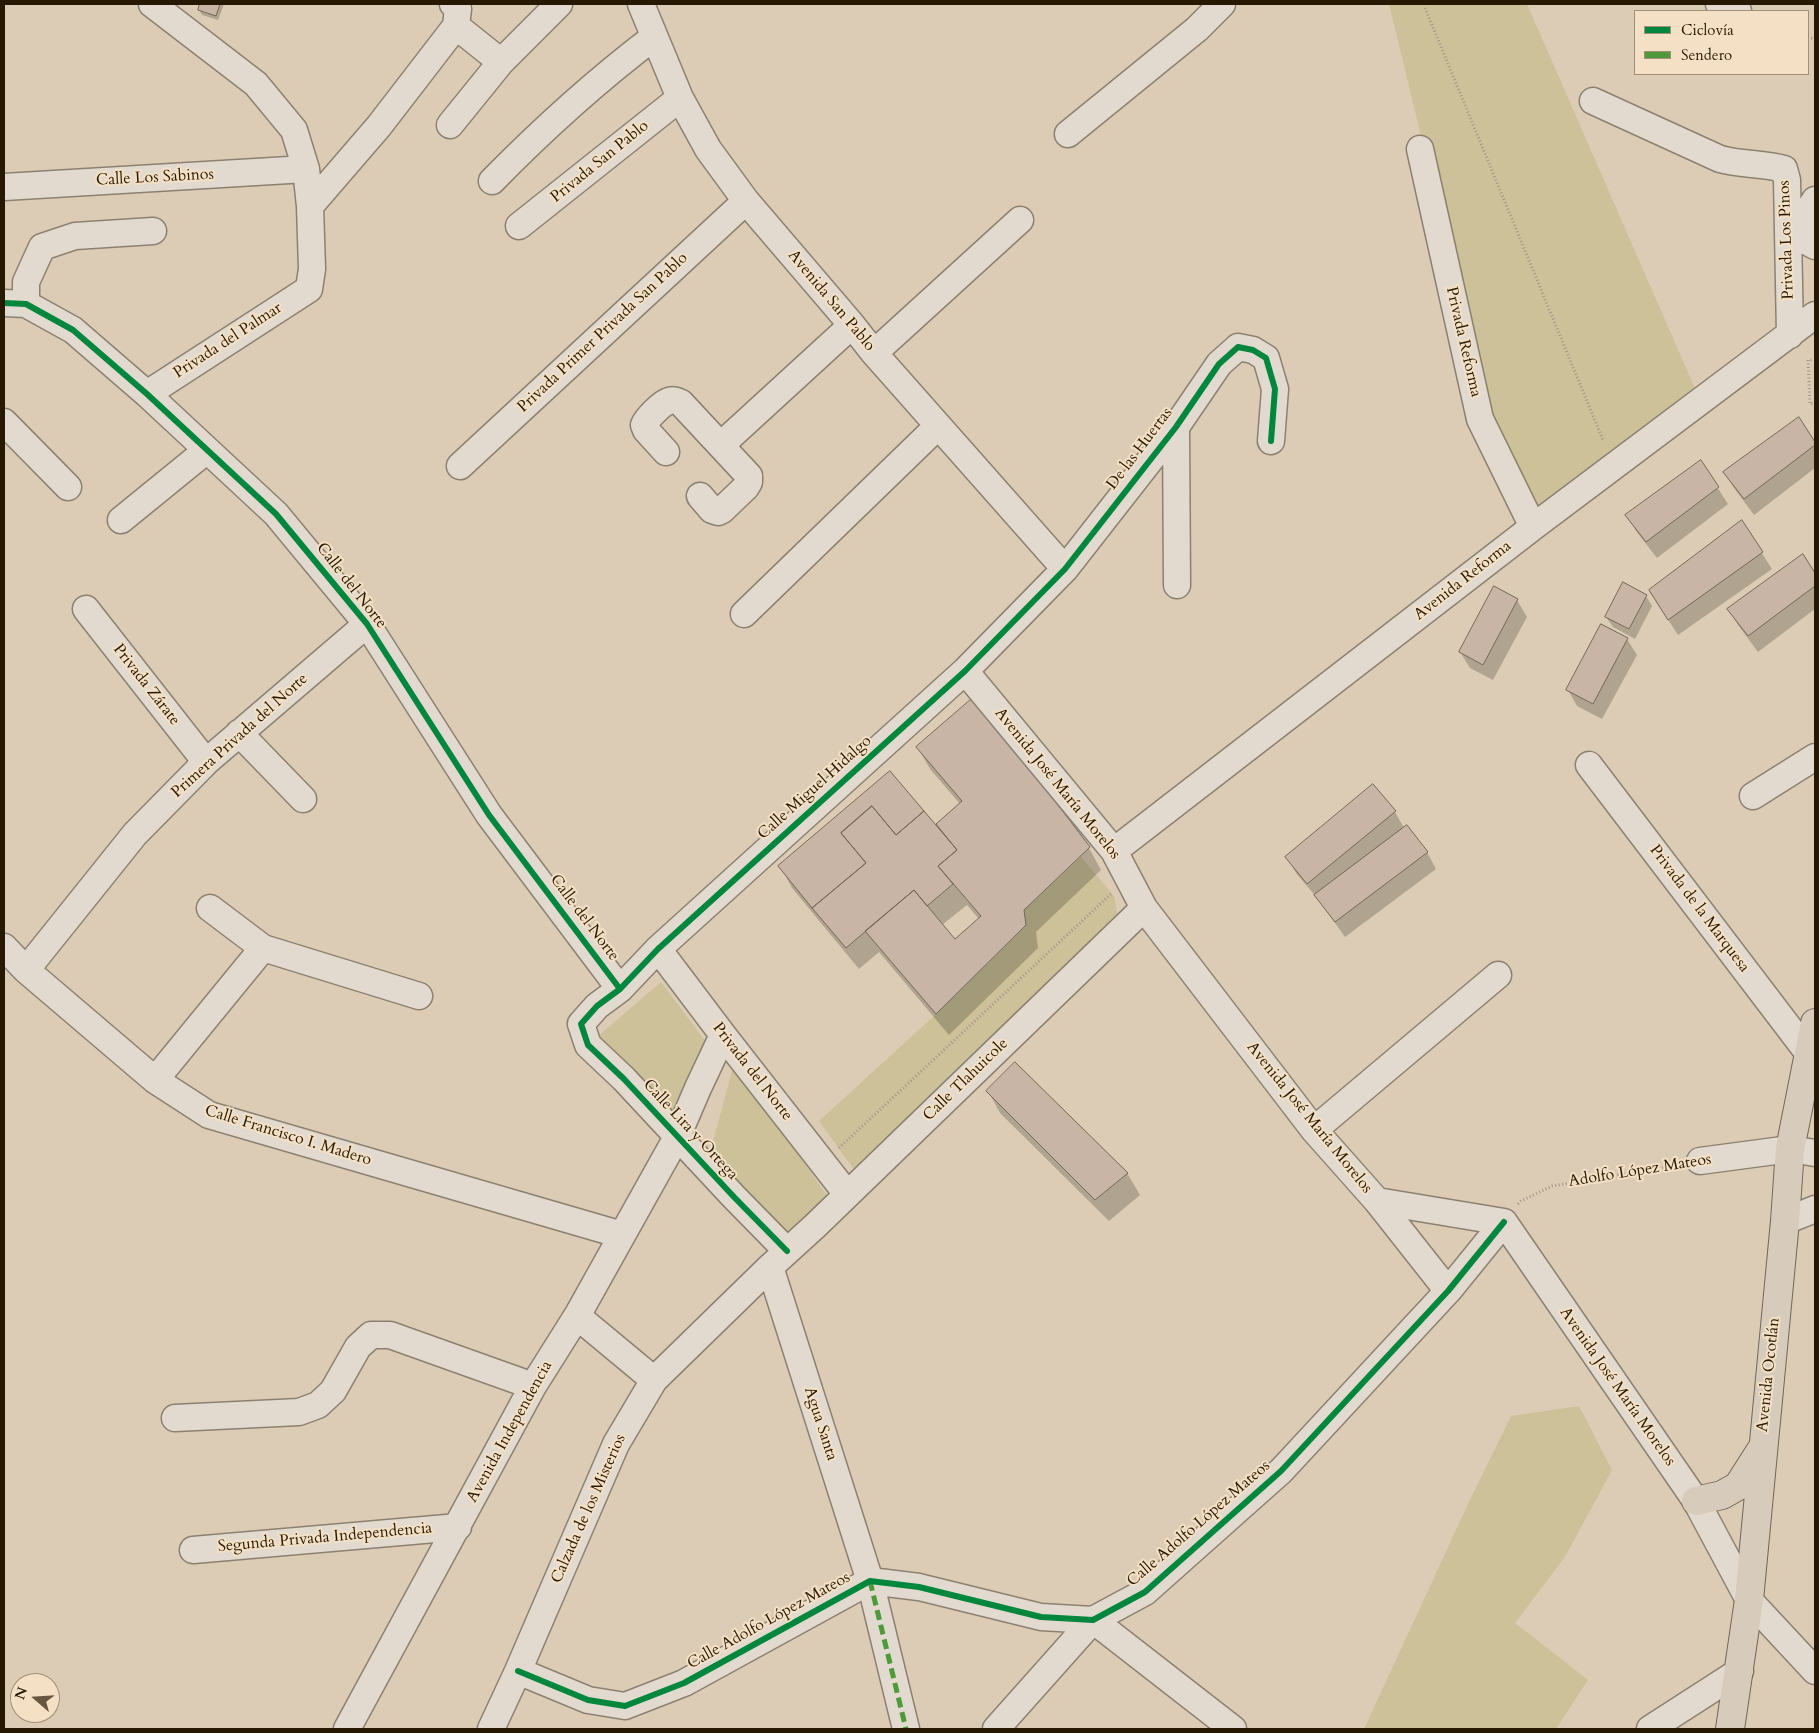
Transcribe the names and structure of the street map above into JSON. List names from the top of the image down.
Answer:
{
  "streets": {
    "main road": ["Avenida Ocotlán"],
    "street": [
      "Privada San Pablo",
      "Calle Los Sabinos",
      "Privada Los Pinos",
      "Avenida San Pablo",
      "Privada Primer Privada San Pablo",
      "Privada del Palmar",
      "Privada Reforma",
      "De las Huertas",
      "Avenida Reforma",
      "Calle del Norte",
      "Privada Zárate",
      "Primera Privada del Norte",
      "Avenida José María Morelos",
      "Calle Miguel Hidalgo",
      "Privada de la Marquesa",
      "Privada del Norte",
      "Calle Tlahuicole",
      "Calle Lira y Ortega",
      "Calle Francisco I. Madero",
      "Adolfo López Mateos",
      "Agua Santa",
      "Avenida Independencia",
      "Calzada de los Misterios",
      "Calle Adolfo López Mateos",
      "Segunda Privada Independencia"
    ]
  },
  "crossings": [
    ["Privada San Pablo", "Avenida San Pablo"],
    ["Privada Los Pinos", "Avenida Reforma"],
    ["Avenida San Pablo", "Privada Primer Privada San Pablo"],
    ["Avenida San Pablo", "De las Huertas"],
    ["Avenida San Pablo", "Calle Miguel Hidalgo"],
    ["Privada del Palmar", "Calle del Norte"],
    ["Privada Reforma", "Avenida Reforma"],
    ["De las Huertas", "Calle Miguel Hidalgo"],
    ["Avenida Reforma", "Avenida José María Morelos"],
    ["Calle del Norte", "Primera Privada del Norte"],
    ["Calle del Norte", "Calle Miguel Hidalgo"],
    ["Privada Zárate", "Primera Privada del Norte"],
    ["Primera Privada del Norte", "Calle Francisco I. Madero"],
    ["Avenida José María Morelos", "Calle Miguel Hidalgo"],
    ["Avenida José María Morelos", "Calle Tlahuicole"],
    ["Avenida José María Morelos", "Adolfo López Mateos"],
    ["Avenida José María Morelos", "Avenida Ocotlán"],
    ["Avenida José María Morelos", "Calle Adolfo López Mateos"],
    ["Calle Miguel Hidalgo", "Privada del Norte"],
    ["Calle Miguel Hidalgo", "Calle Lira y Ortega"],
    ["Privada de la Marquesa", "Avenida Ocotlán"],
    ["Privada del Norte", "Calle Tlahuicole"],
    ["Privada del Norte", "Avenida Independencia"],
    ["Calle Tlahuicole", "Calle Lira y Ortega"],
    ["Calle Tlahuicole", "Agua Santa"],
    ["Calle Tlahuicole", "Calzada de los Misterios"],
    ["Calle Lira y Ortega", "Agua Santa"],
    ["Calle Lira y Ortega", "Avenida Independencia"],
    ["Calle Lira y Ortega", "Calzada de los Misterios"],
    ["Calle Francisco I. Madero", "Avenida Independencia"],
    ["Adolfo López Mateos", "Avenida Ocotlán"],
    ["Adolfo López Mateos", "Calle Adolfo López Mateos"],
    ["Agua Santa", "Calzada de los Misterios"],
    ["Agua Santa", "Calle Adolfo López Mateos"],
    ["Avenida Independencia", "Segunda Privada Independencia"],
    ["Calzada de los Misterios", "Calle Adolfo López Mateos"]
  ],
  "legend": ["Ciclovía", "Sendero"],
  "north": "left"
}
